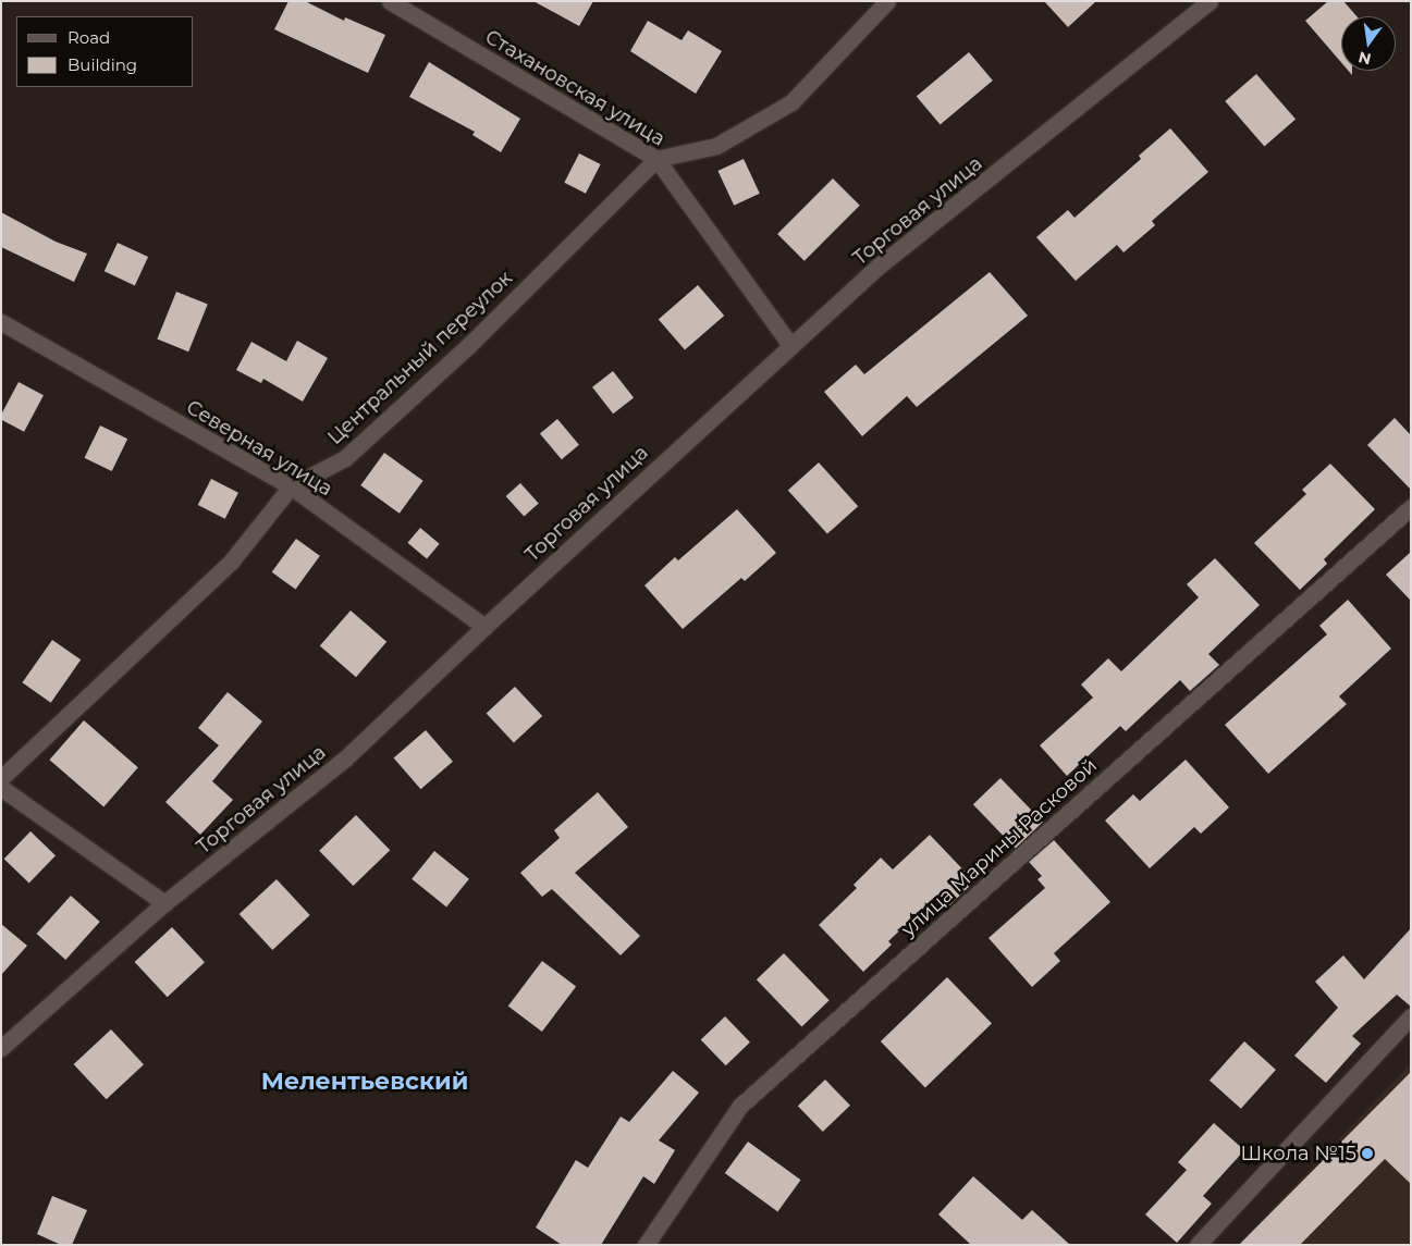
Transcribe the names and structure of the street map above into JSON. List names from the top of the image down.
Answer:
{
  "streets": {
    "street": [
      "Стахановская улица",
      "Торговая улица",
      "Центральный переулок",
      "Северная улица",
      "улица Марины Расковой"
    ]
  },
  "crossings": [
    ["Стахановская улица", "Торговая улица"],
    ["Стахановская улица", "Центральный переулок"],
    ["Торговая улица", "Северная улица"],
    ["Центральный переулок", "Северная улица"]
  ],
  "districts": ["Мелентьевский"],
  "places": ["Школа №15"],
  "legend": ["Road", "Building"],
  "north": "bottom"
}
